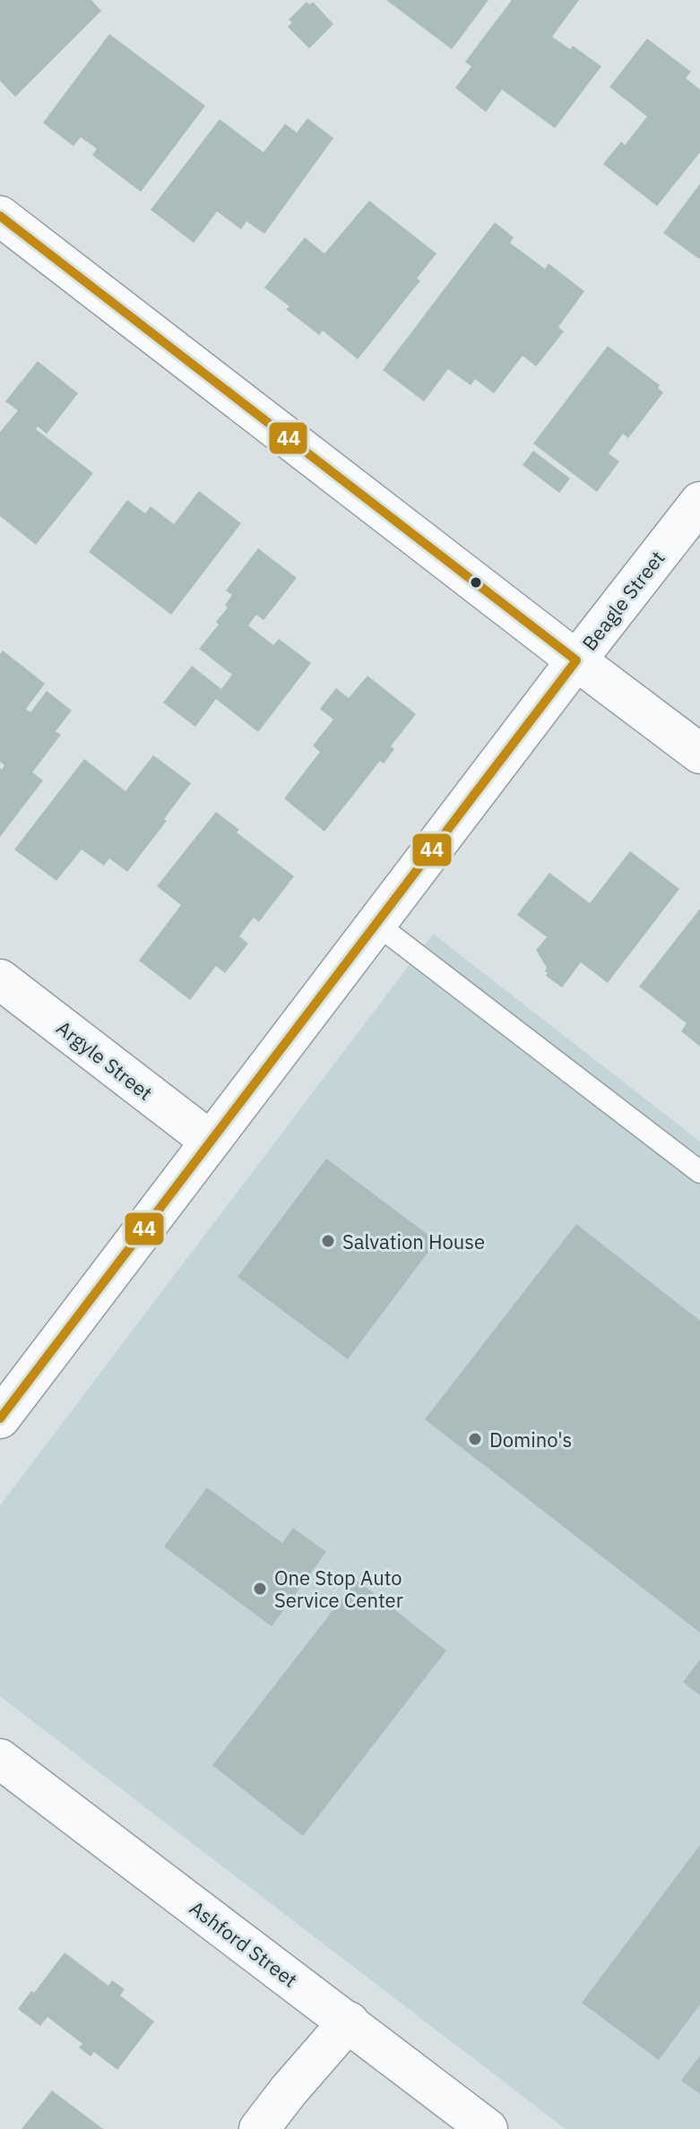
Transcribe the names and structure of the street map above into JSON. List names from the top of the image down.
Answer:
{
  "streets": {
    "street": ["Beagle Street", "Argyle Street", "Ashford Street"]
  },
  "crossings": [
    ["Beagle Street", "Argyle Street"]
  ],
  "places": ["Salvation House", "Domino's", "One Stop Auto Service Center"],
  "lines": ["transit line 44"]
}
